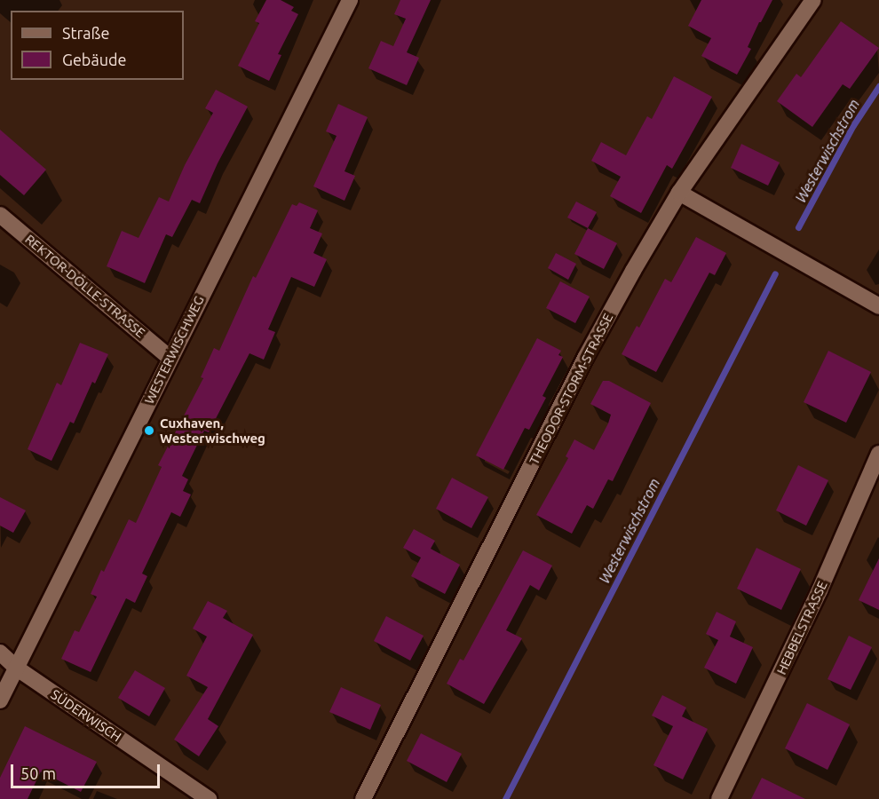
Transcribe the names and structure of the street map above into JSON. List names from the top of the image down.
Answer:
{
  "streets": {
    "street": [
      "REKTOR-DÖLLE-STRASSE",
      "WESTERWISCHWEG",
      "THEODOR-STORM-STRASSE",
      "HEBBELSTRASSE",
      "SÜDERWISCH"
    ]
  },
  "crossings": [
    ["REKTOR-DÖLLE-STRASSE", "WESTERWISCHWEG"],
    ["WESTERWISCHWEG", "SÜDERWISCH"]
  ],
  "water": ["Westerwischstrom"],
  "places": ["Cuxhaven, Westerwischweg"],
  "legend": ["Straße", "Gebäude"],
  "scale_bar": "50 m"
}
